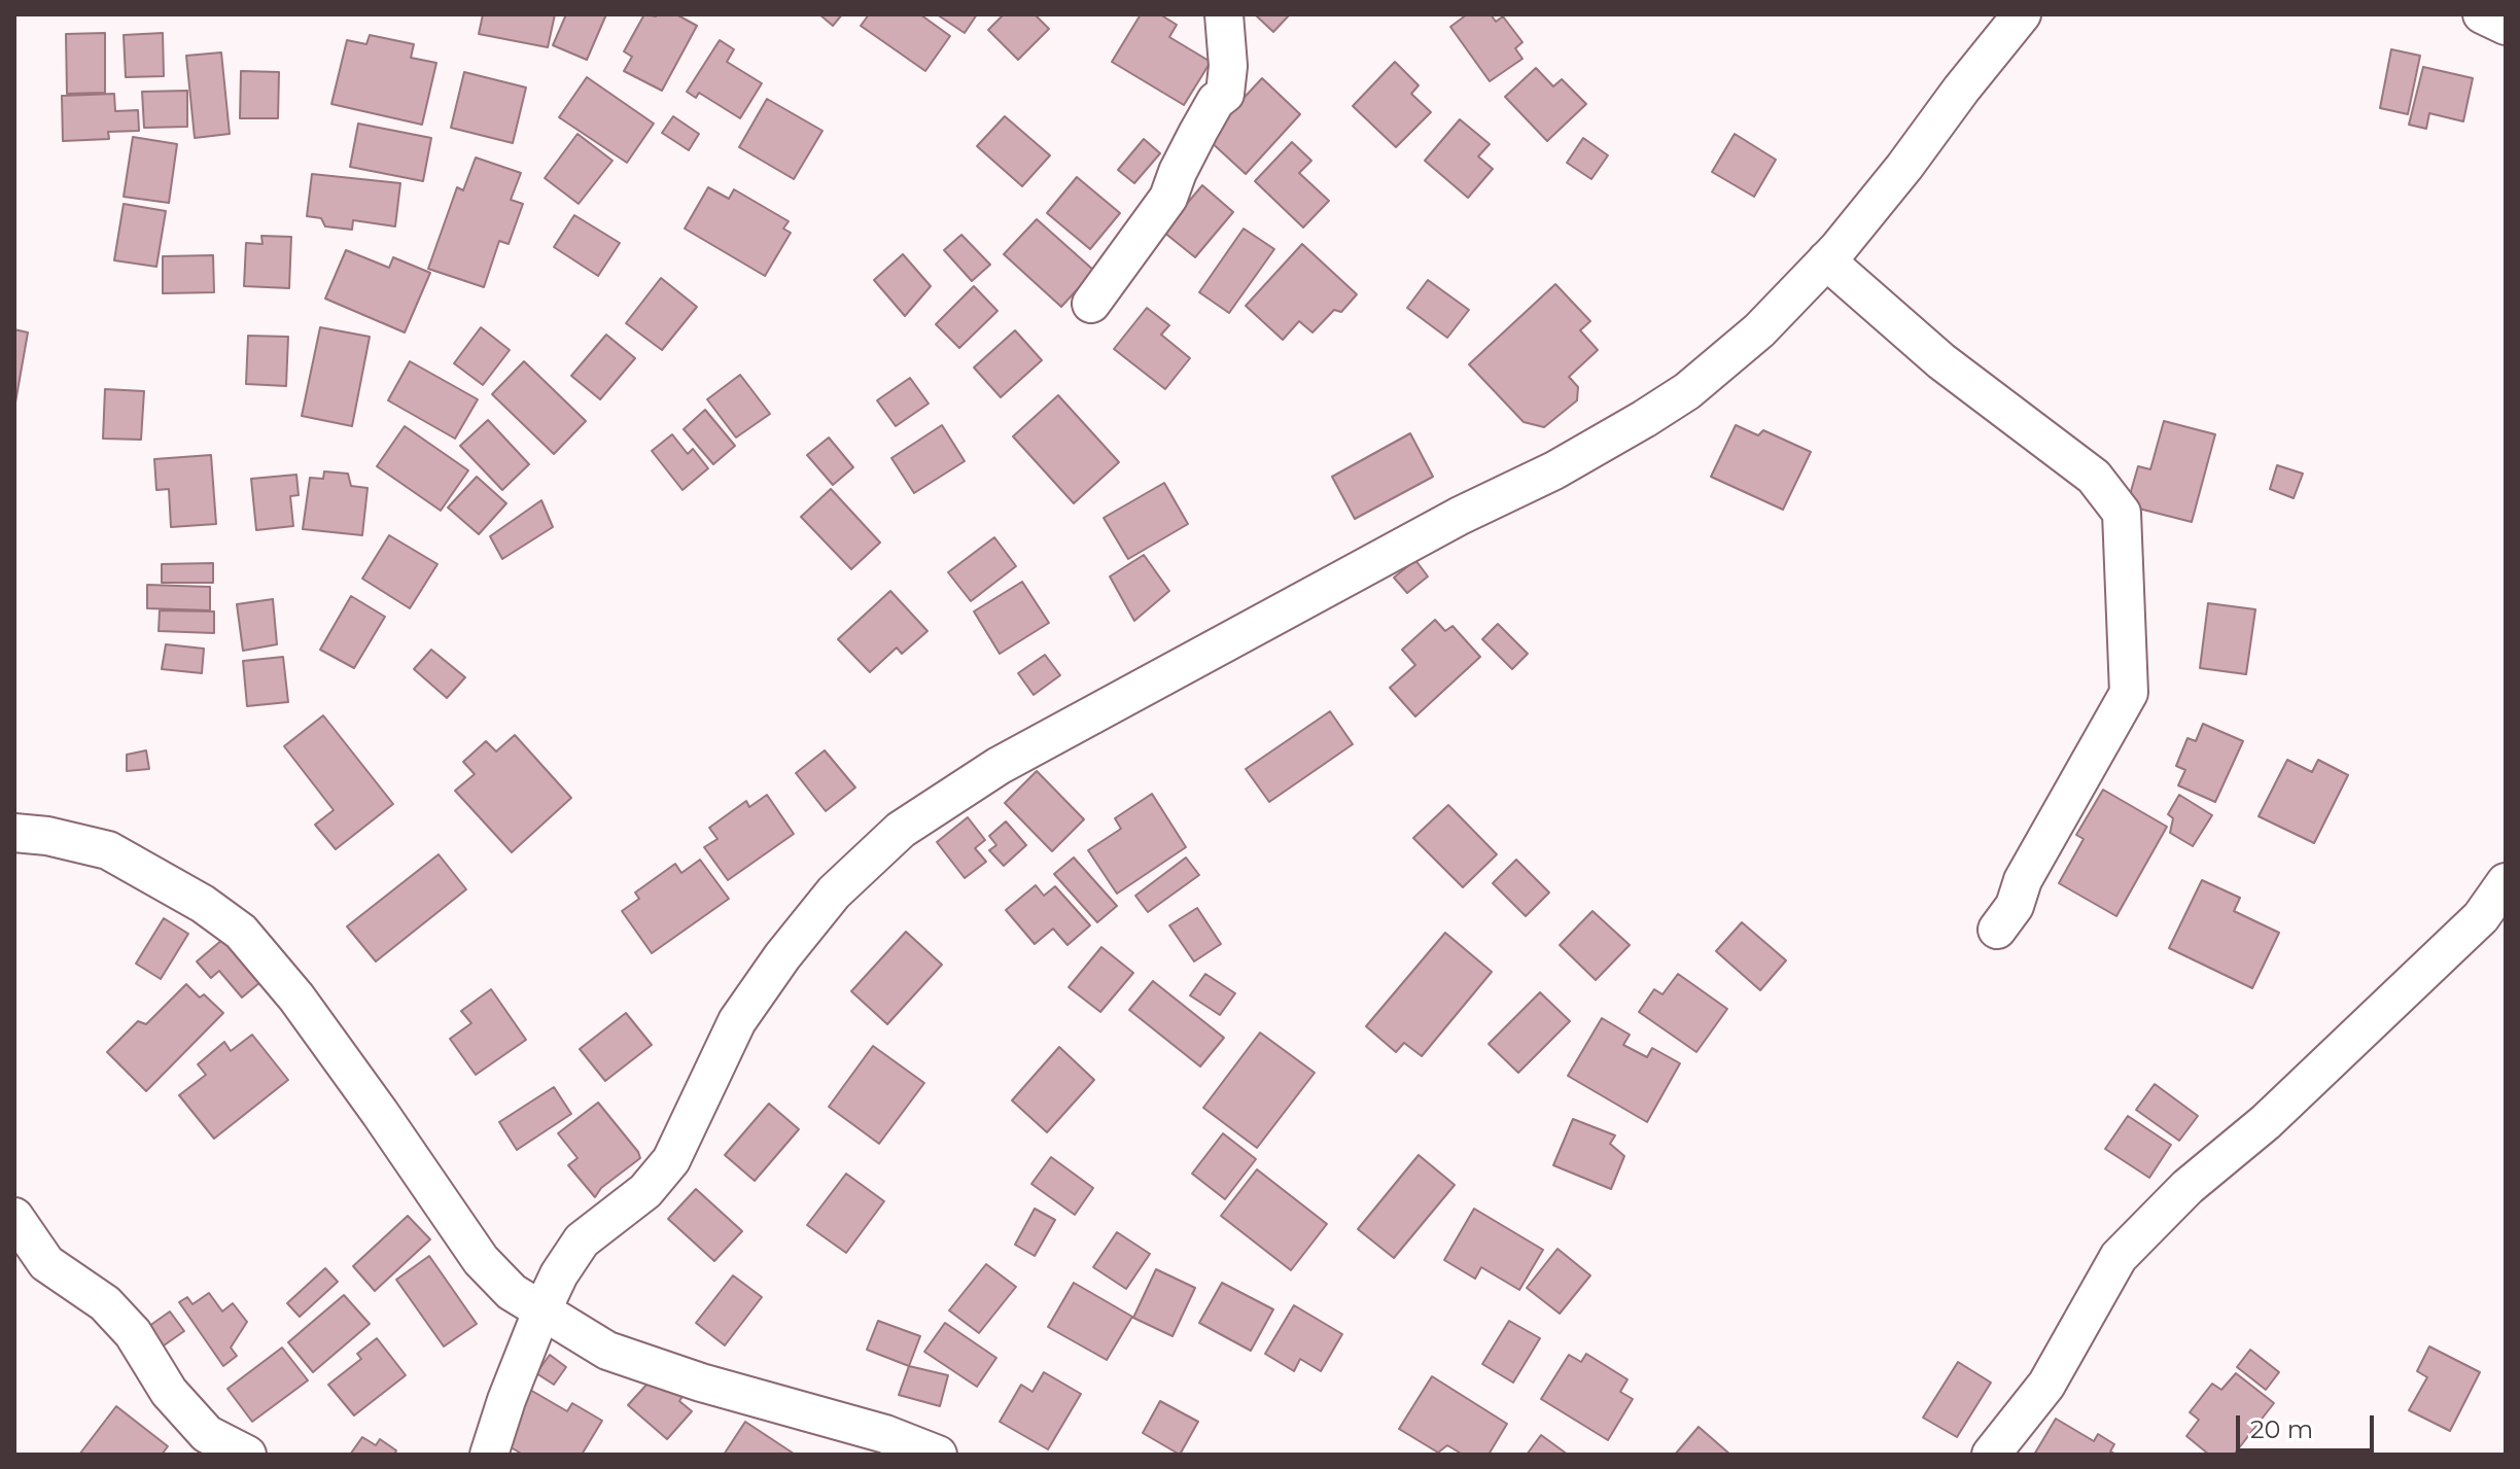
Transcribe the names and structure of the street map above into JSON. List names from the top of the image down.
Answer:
{
  "scale_bar": "20 m"
}
